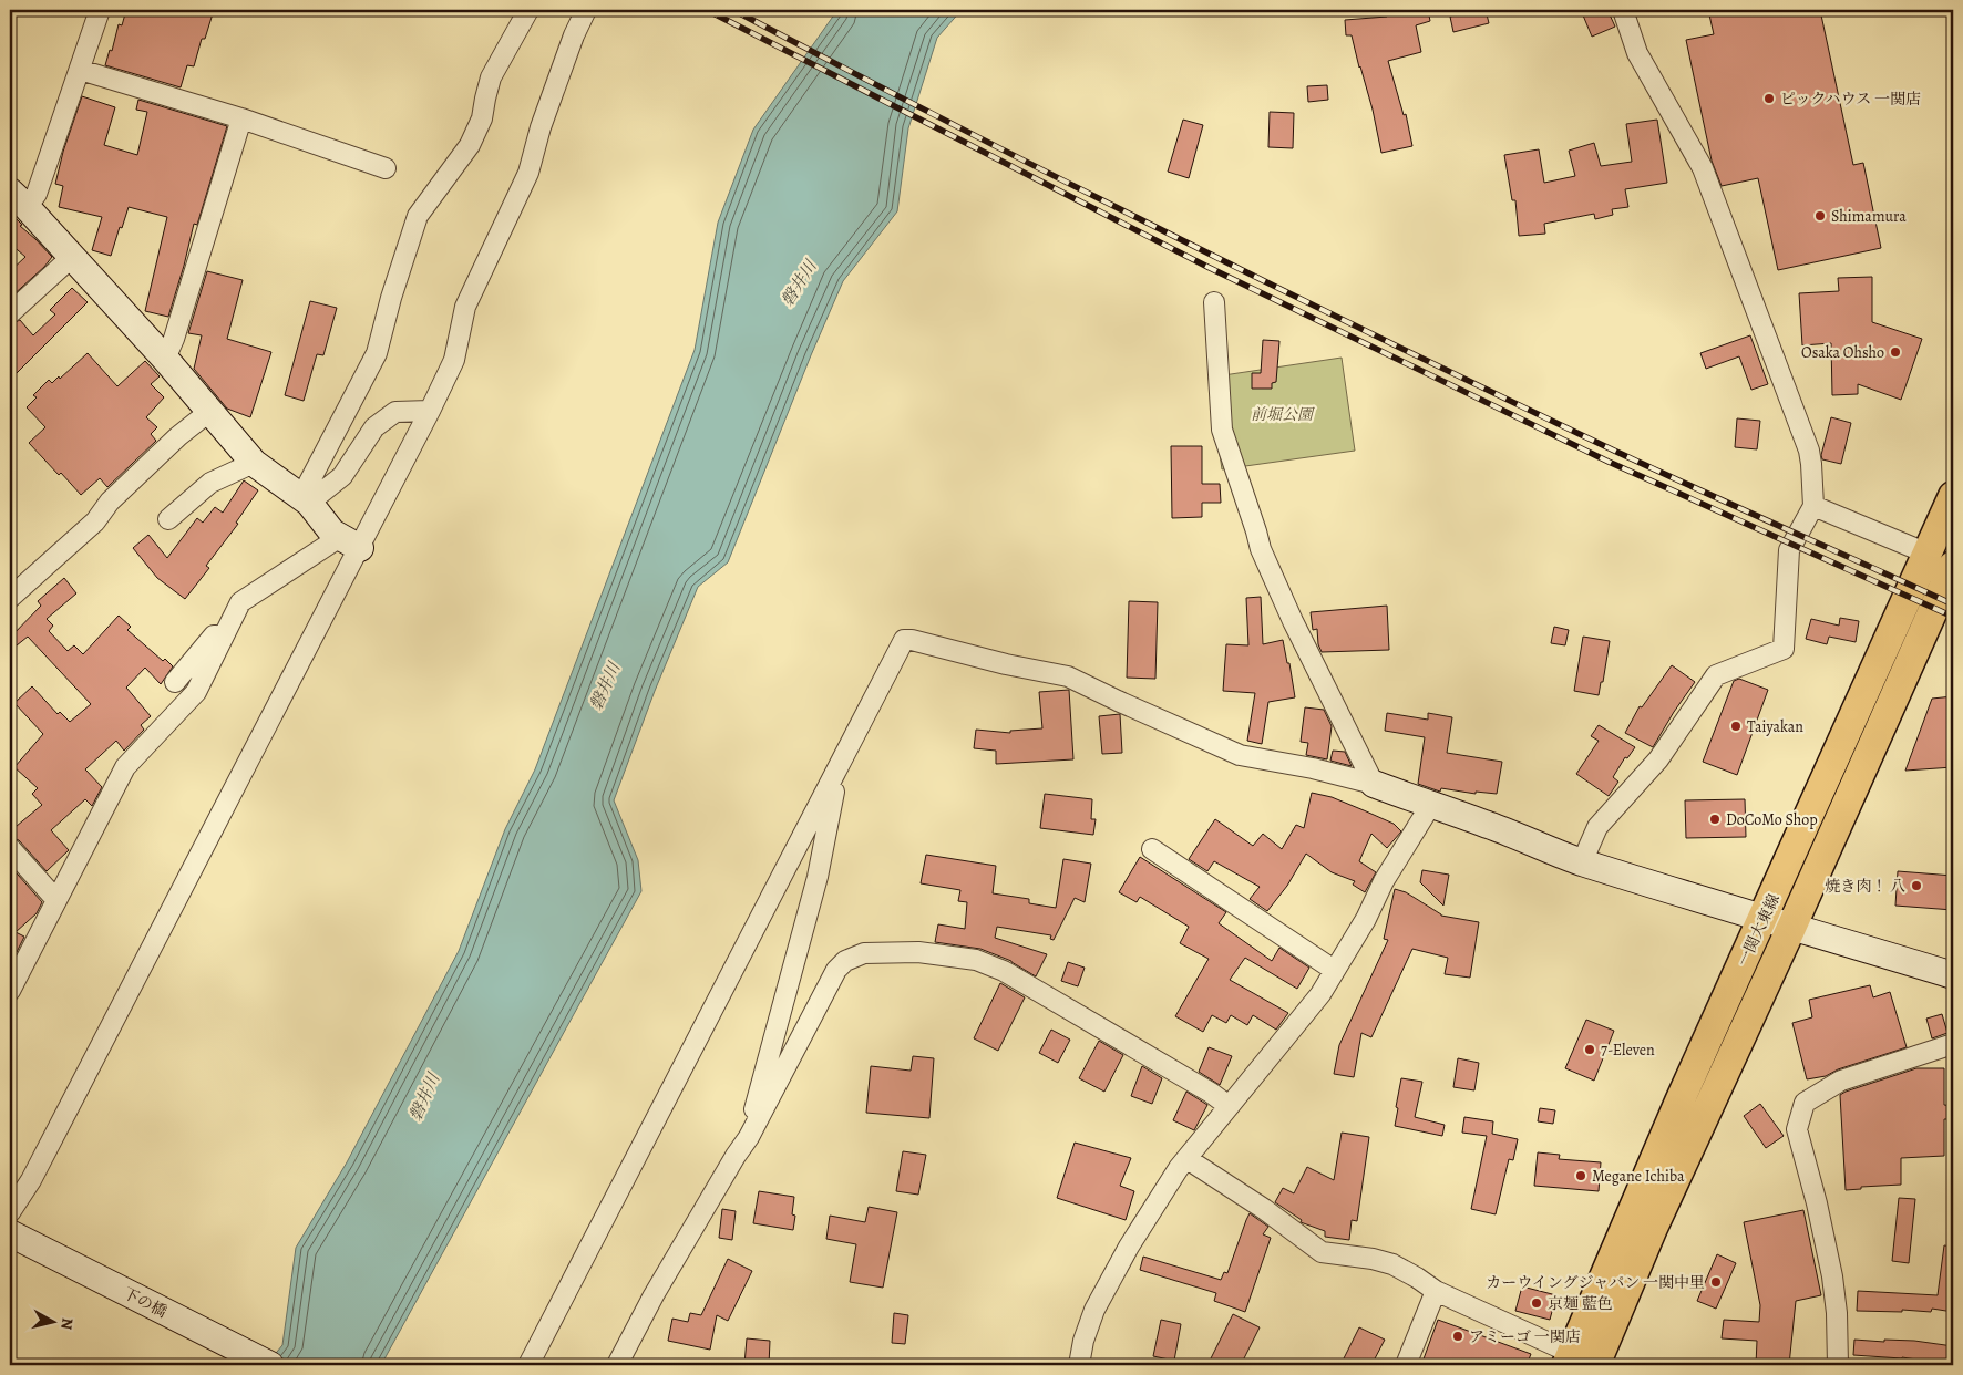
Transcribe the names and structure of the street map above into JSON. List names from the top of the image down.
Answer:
{
  "streets": {
    "main road": ["一関大東線"],
    "street": ["下の橋"]
  },
  "water": ["磐井川"],
  "parks": ["前堀公園"],
  "places": [
    "ピックハウス 一関店",
    "Shimamura",
    "Osaka Ohsho",
    "Taiyakan",
    "DoCoMo Shop",
    "焼き肉！ 八",
    "7-Eleven",
    "Megane Ichiba",
    "カーウイングジャパン 一関中里",
    "京麺 藍色",
    "アミーゴ 一関店"
  ],
  "north": "right"
}
